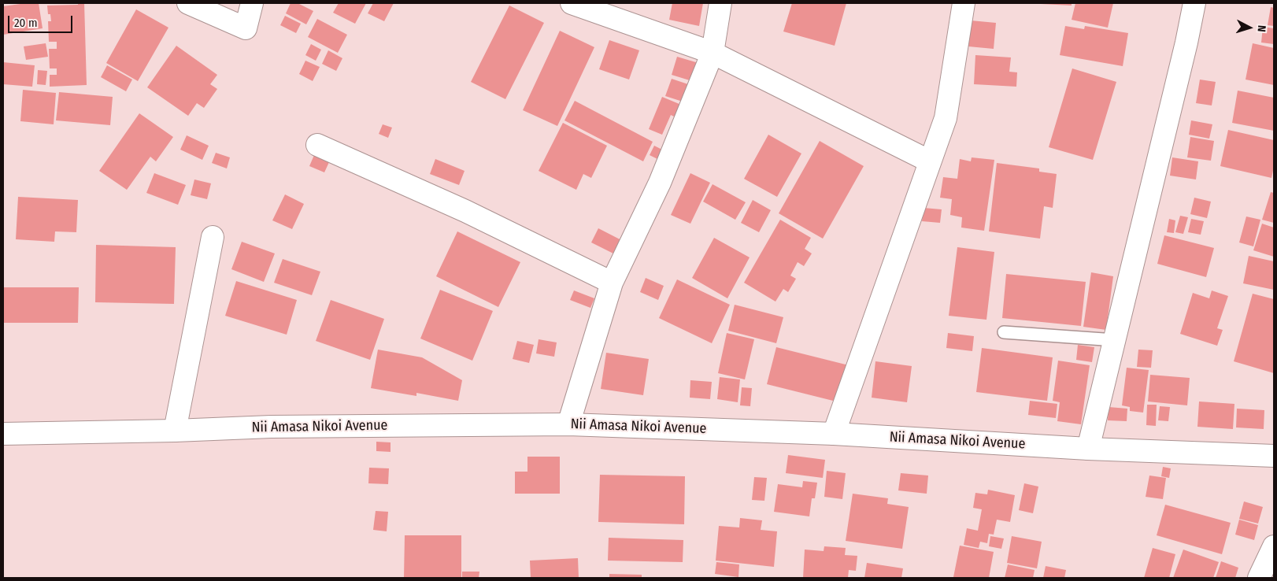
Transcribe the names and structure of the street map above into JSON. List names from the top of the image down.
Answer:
{
  "streets": {
    "street": ["Nii Amasa Nikoi Avenue"]
  },
  "scale_bar": "20 m",
  "north": "right"
}
